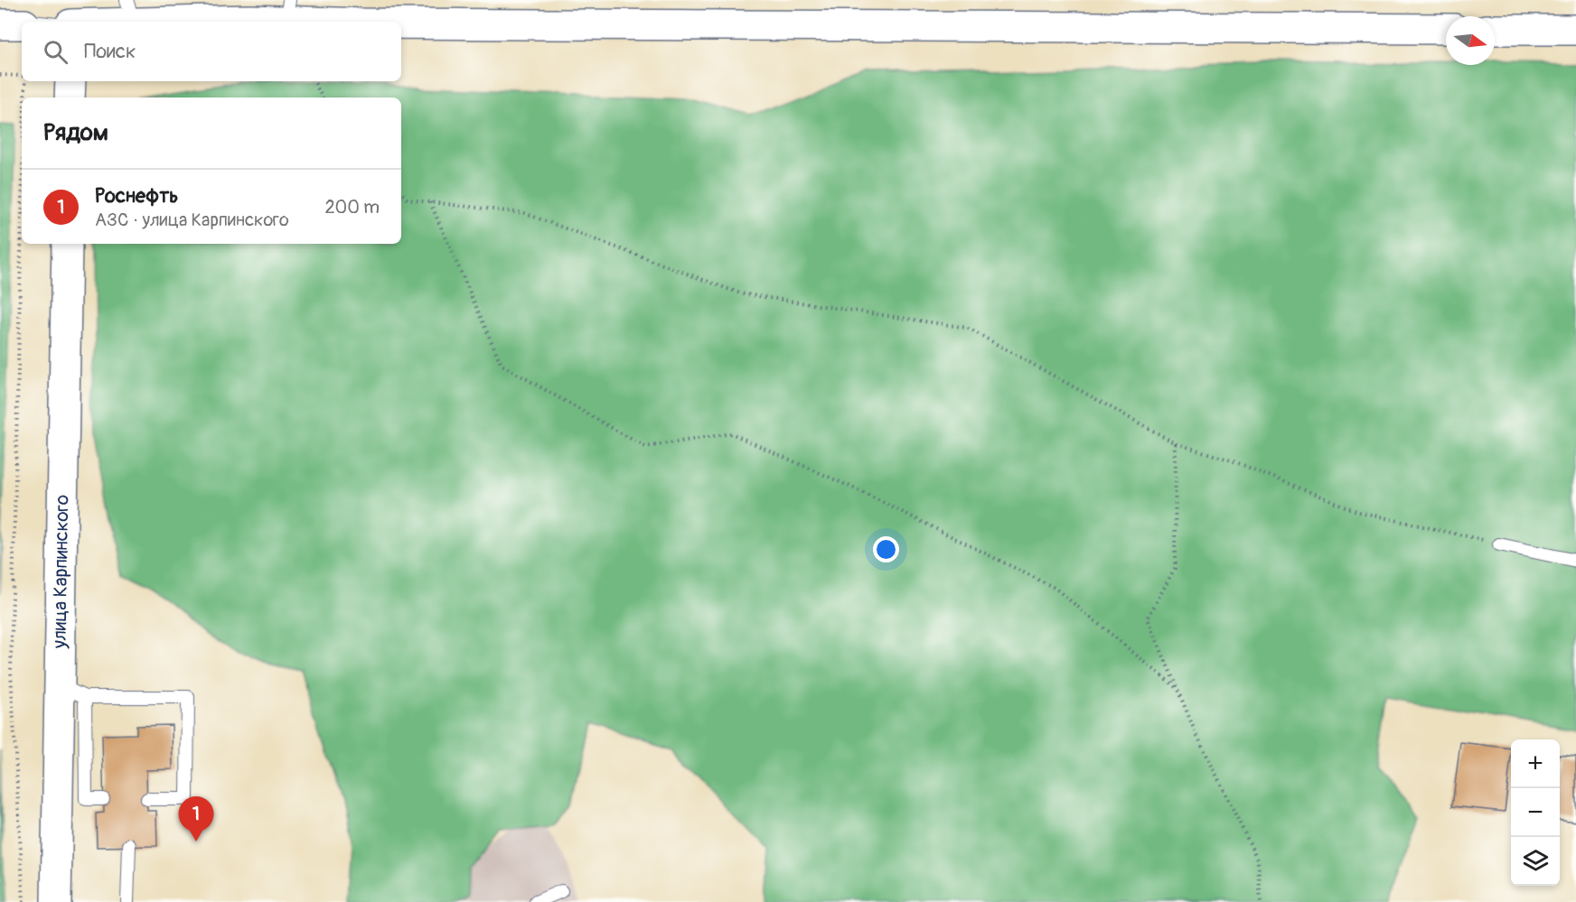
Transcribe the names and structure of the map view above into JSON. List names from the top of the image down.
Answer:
{
  "streets": {
    "street": ["улица Карпинского"]
  },
  "north": "right",
  "page": {
    "search": "Поиск",
    "heading": "Рядом",
    "list": [
      {
        "mark": "1",
        "name": "Роснефть",
        "note": "АЗС · улица Карпинского",
        "value": "200 m"
      }
    ],
    "map_buttons": ["+", "−"],
    "pins": "1"
  }
}
